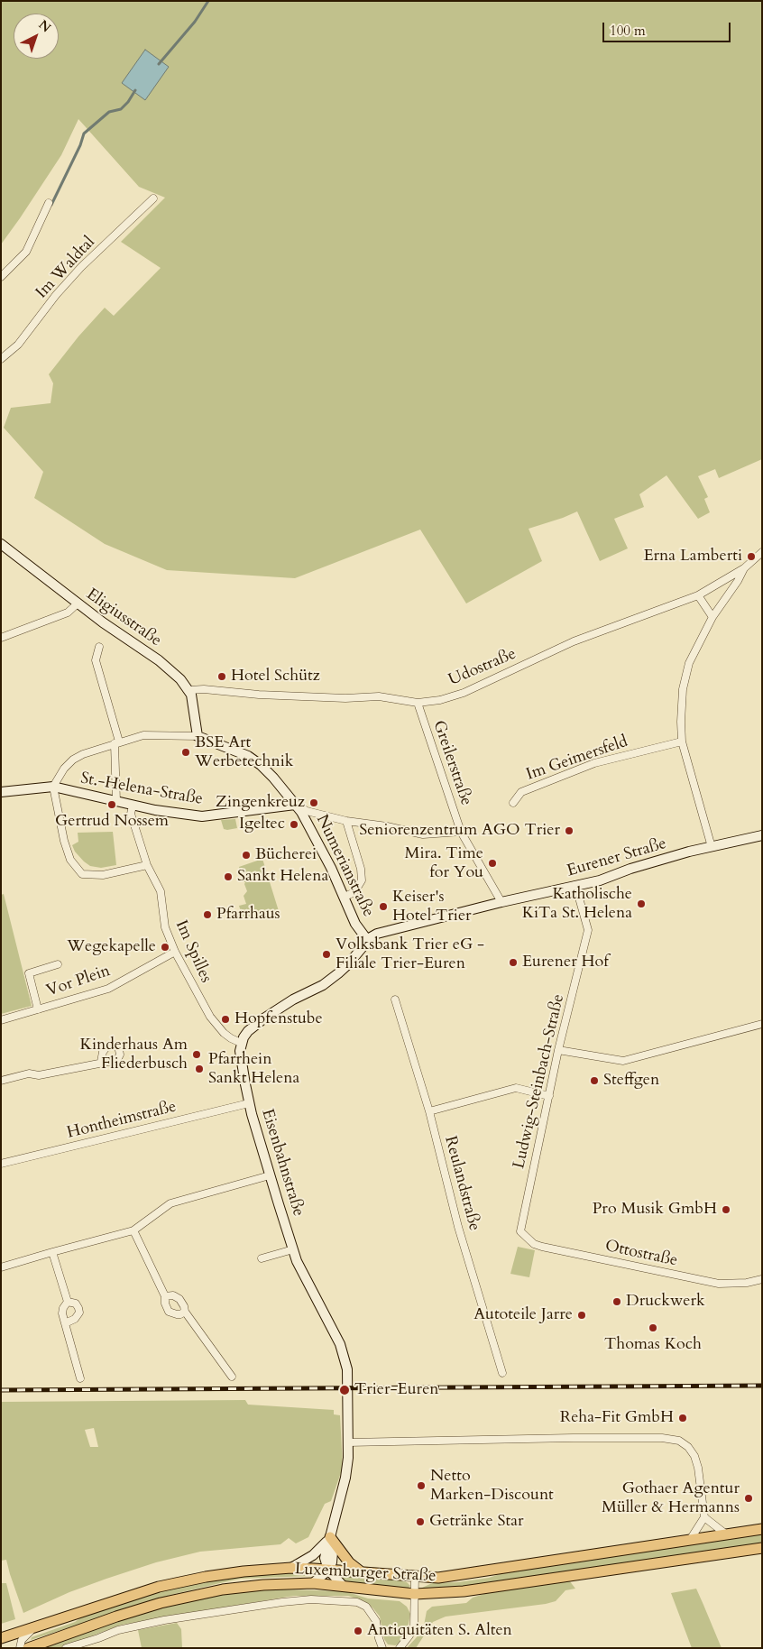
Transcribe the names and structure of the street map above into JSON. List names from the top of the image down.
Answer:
{
  "streets": {
    "main road": ["Luxemburger Straße"],
    "street": [
      "Im Waldtal",
      "Eligiusstraße",
      "Udostraße",
      "Im Geimersfeld",
      "Greilerstraße",
      "St.-Helena-Straße",
      "Eurener Straße",
      "Numerianstraße",
      "Im Spilles",
      "Vor Plein",
      "Ludwig-Steinbach-Straße",
      "Hontheimstraße",
      "Eisenbahnstraße",
      "Reulandstraße",
      "Ottostraße"
    ]
  },
  "crossings": [
    ["Eligiusstraße", "Udostraße"],
    ["Udostraße", "Greilerstraße"],
    ["St.-Helena-Straße", "Numerianstraße"],
    ["St.-Helena-Straße", "Im Spilles"],
    ["Eurener Straße", "Numerianstraße"],
    ["Eurener Straße", "Im Spilles"],
    ["Eurener Straße", "Ludwig-Steinbach-Straße"],
    ["Eurener Straße", "Eisenbahnstraße"],
    ["Im Spilles", "Vor Plein"],
    ["Im Spilles", "Eisenbahnstraße"],
    ["Ludwig-Steinbach-Straße", "Ottostraße"],
    ["Hontheimstraße", "Eisenbahnstraße"],
    ["Eisenbahnstraße", "Luxemburger Straße"]
  ],
  "places": [
    "Erna Lamberti",
    "Hotel Schütz",
    "BSE Art Werbetechnik",
    "Zingenkreuz",
    "Gertrud Nossem",
    "Igeltec",
    "Seniorenzentrum AGO Trier",
    "Bücherei",
    "Mira. Time for You",
    "Sankt Helena",
    "Katholische KiTa St. Helena",
    "Keiser's Hotel Trier",
    "Pfarrhaus",
    "Wegekapelle",
    "Volksbank Trier eG - Filiale Trier-Euren",
    "Eurener Hof",
    "Hopfenstube",
    "Kinderhaus Am Fliederbusch",
    "Pfarrhein Sankt Helena",
    "Steffgen",
    "Pro Musik GmbH",
    "Druckwerk",
    "Autoteile Jarre",
    "Thomas Koch",
    "Trier-Euren",
    "Reha-Fit GmbH",
    "Netto Marken-Discount",
    "Gothaer Agentur Müller & Hermanns",
    "Getränke Star",
    "Antiquitäten S. Alten"
  ],
  "scale_bar": "100 m",
  "north": "top right"
}
